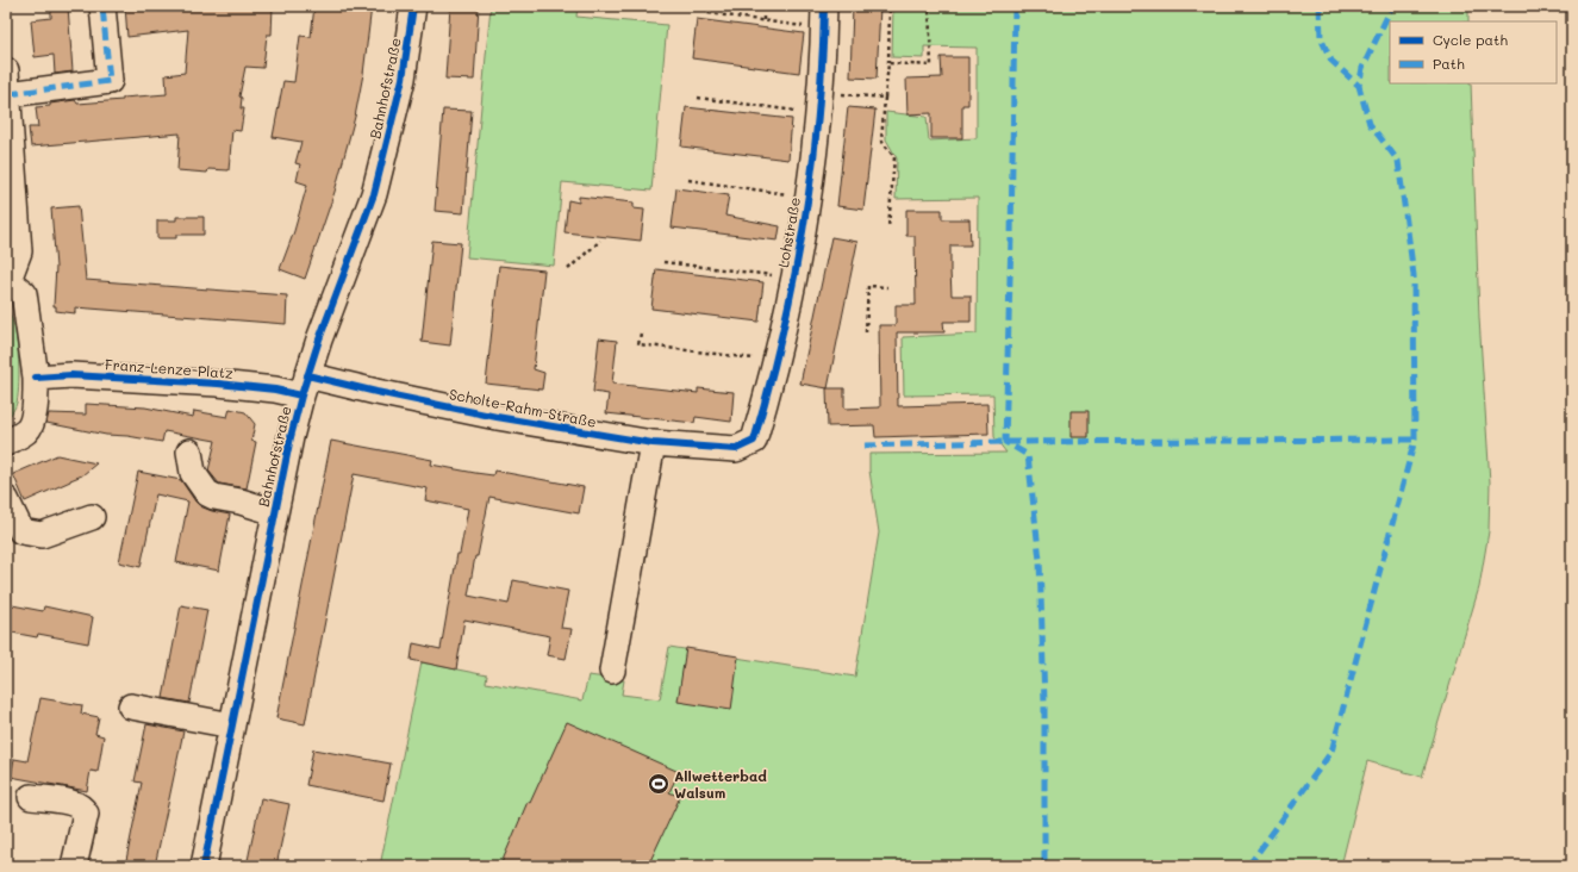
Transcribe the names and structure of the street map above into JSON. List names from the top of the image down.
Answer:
{
  "streets": {
    "street": [
      "Bahnhofstraße",
      "Lohstraße",
      "Franz-Lenze-Platz",
      "Scholte-Rahm-Straße"
    ]
  },
  "crossings": [
    ["Bahnhofstraße", "Franz-Lenze-Platz"],
    ["Bahnhofstraße", "Scholte-Rahm-Straße"],
    ["Lohstraße", "Scholte-Rahm-Straße"],
    ["Franz-Lenze-Platz", "Scholte-Rahm-Straße"]
  ],
  "places": {
    "sports": ["Allwetterbad Walsum"]
  },
  "legend": ["Cycle path", "Path"]
}
